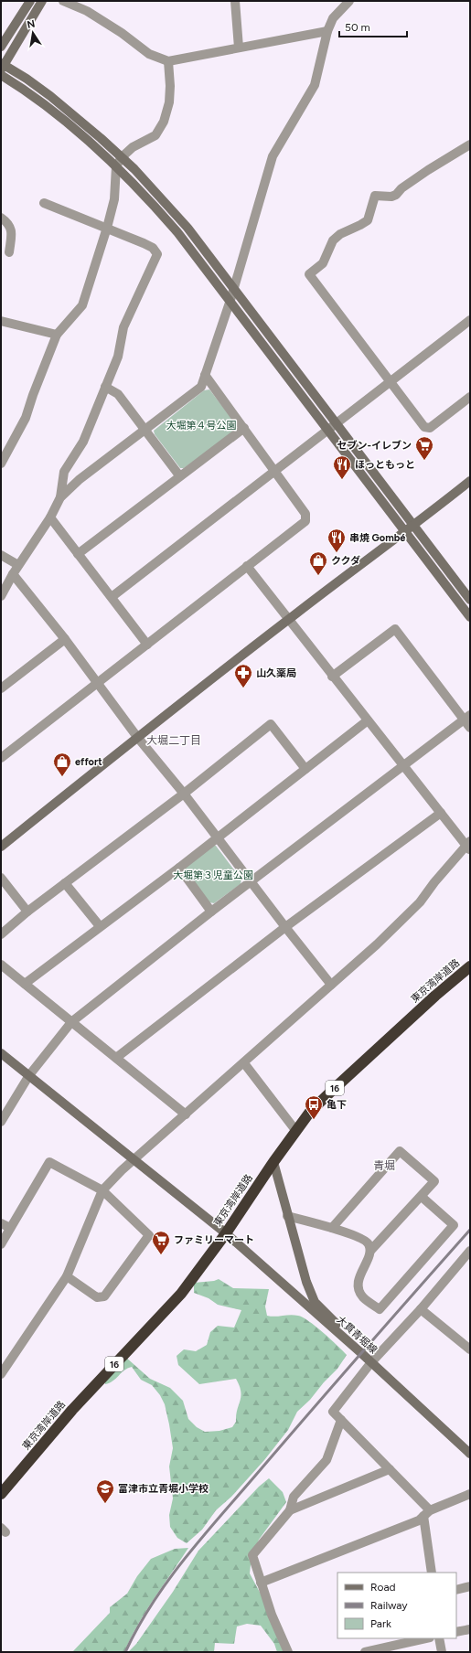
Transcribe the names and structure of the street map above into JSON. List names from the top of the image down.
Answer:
{
  "streets": {
    "highway": ["東京湾岸道路", "16"],
    "street": ["大貫青堀線"]
  },
  "crossings": [
    ["東京湾岸道路", "大貫青堀線"]
  ],
  "districts": ["大堀二丁目", "青堀"],
  "parks": ["大堀第４号公園", "大堀第３児童公園"],
  "places": {
    "supermarket": ["セブン-イレブン", "ファミリーマート"],
    "restaurant": ["ほっともっと", "串焼 Gombé"],
    "shop": ["ククダ", "effort"],
    "pharmacy": ["山久薬局"],
    "bus stop": ["亀下"],
    "school or university": ["富津市立青堀小学校"]
  },
  "legend": ["Road", "Railway", "Park"],
  "scale_bar": "50 m",
  "north": "top"
}
